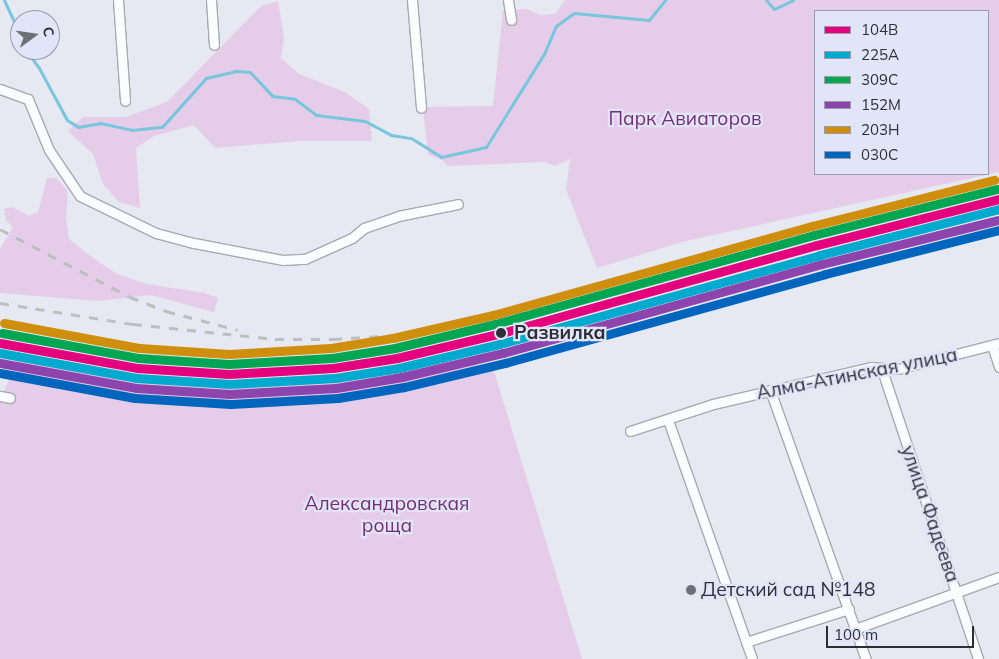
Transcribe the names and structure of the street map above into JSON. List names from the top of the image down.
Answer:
{
  "streets": {
    "street": ["Алма-Атинская улица", "улица Фадеева"]
  },
  "crossings": [
    ["Алма-Атинская улица", "улица Фадеева"]
  ],
  "parks": ["Парк Авиаторов", "Александровская роща"],
  "places": ["Развилка", "Детский сад №148"],
  "lines": [
    "transit line 203Н",
    "transit line 309С",
    "transit line 104В",
    "transit line 225А",
    "transit line 152М",
    "transit line 030C"
  ],
  "legend": [
    "104В",
    "225А",
    "309С",
    "152М",
    "203Н",
    "030C"
  ],
  "scale_bar": "100 m",
  "north": "right"
}
